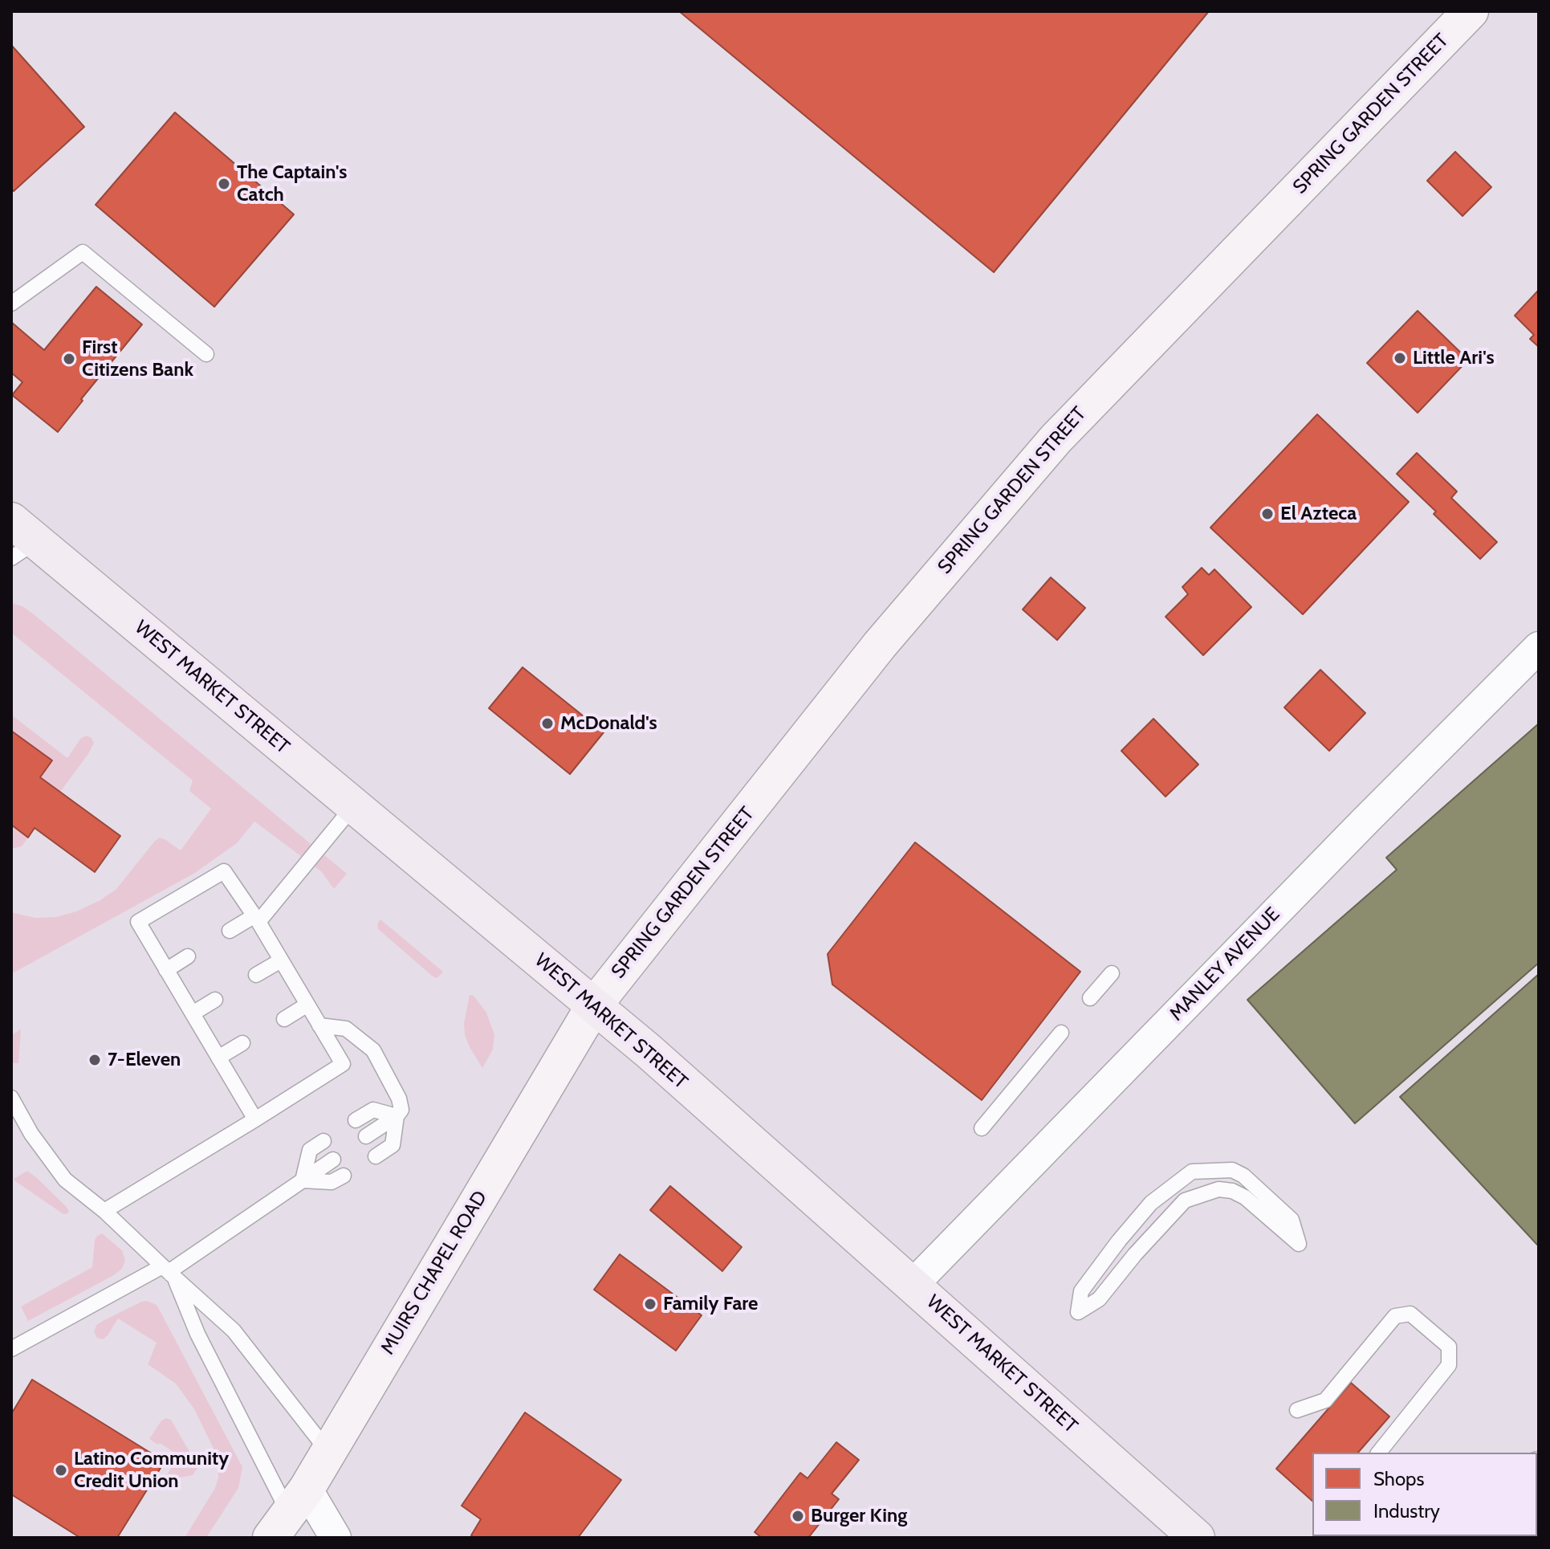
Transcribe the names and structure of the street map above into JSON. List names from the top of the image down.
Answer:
{
  "streets": {
    "main road": ["SPRING GARDEN STREET", "WEST MARKET STREET", "MUIRS CHAPEL ROAD"],
    "street": ["MANLEY AVENUE"]
  },
  "crossings": [
    ["SPRING GARDEN STREET", "WEST MARKET STREET"],
    ["SPRING GARDEN STREET", "MUIRS CHAPEL ROAD"],
    ["WEST MARKET STREET", "MANLEY AVENUE"],
    ["WEST MARKET STREET", "MUIRS CHAPEL ROAD"]
  ],
  "places": [
    "The Captain's Catch",
    "Little Ari's",
    "First Citizens Bank",
    "El Azteca",
    "McDonald's",
    "7-Eleven",
    "Family Fare",
    "Latino Community Credit Union",
    "Burger King"
  ],
  "legend": ["Shops", "Industry"]
}
